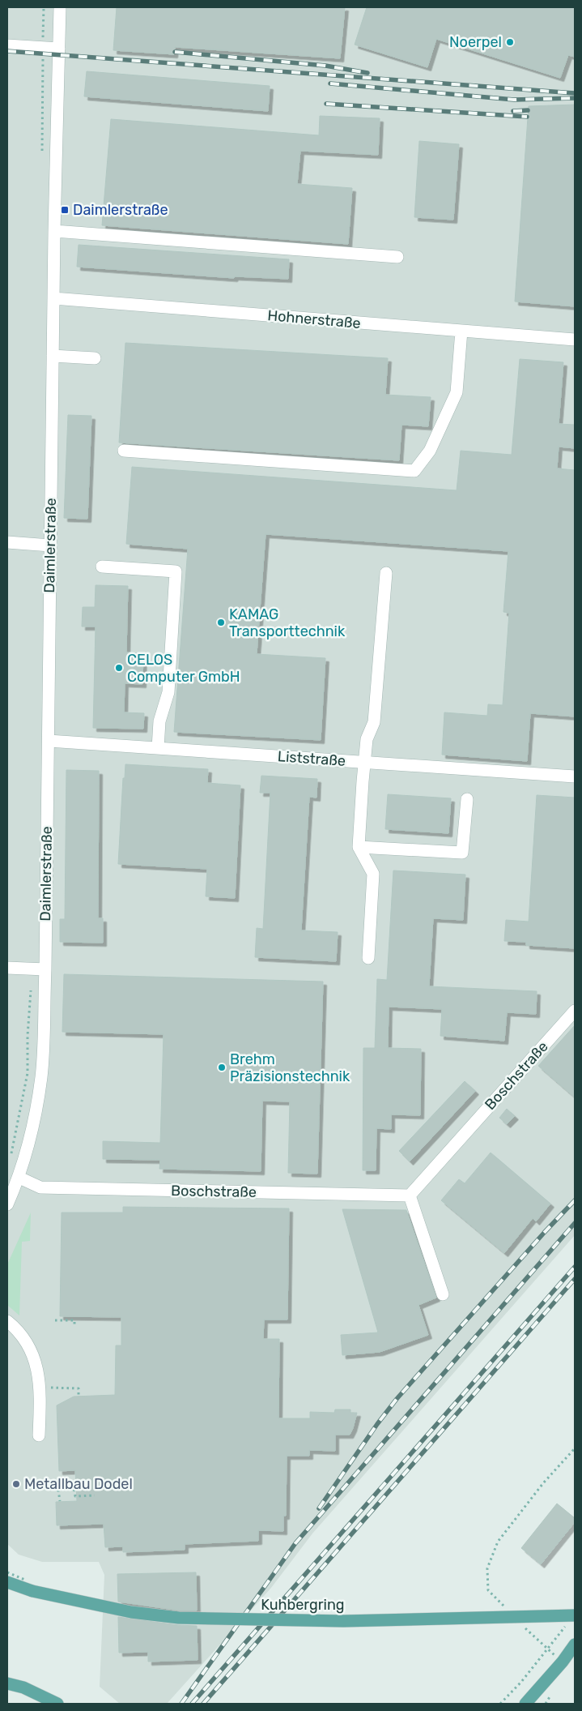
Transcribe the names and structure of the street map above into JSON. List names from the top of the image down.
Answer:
{
  "streets": {
    "main road": ["Kuhbergring"],
    "street": [
      "Hohnerstraße",
      "Daimlerstraße",
      "Liststraße",
      "Boschstraße"
    ]
  },
  "crossings": [
    ["Hohnerstraße", "Daimlerstraße"],
    ["Daimlerstraße", "Liststraße"],
    ["Daimlerstraße", "Boschstraße"]
  ],
  "places": {
    "other": [
      "Noerpel",
      "KAMAG Transporttechnik",
      "CELOS Computer GmbH",
      "Brehm Präzisionstechnik",
      "Metallbau Dodel"
    ],
    "transit": ["Daimlerstraße"]
  }
}
